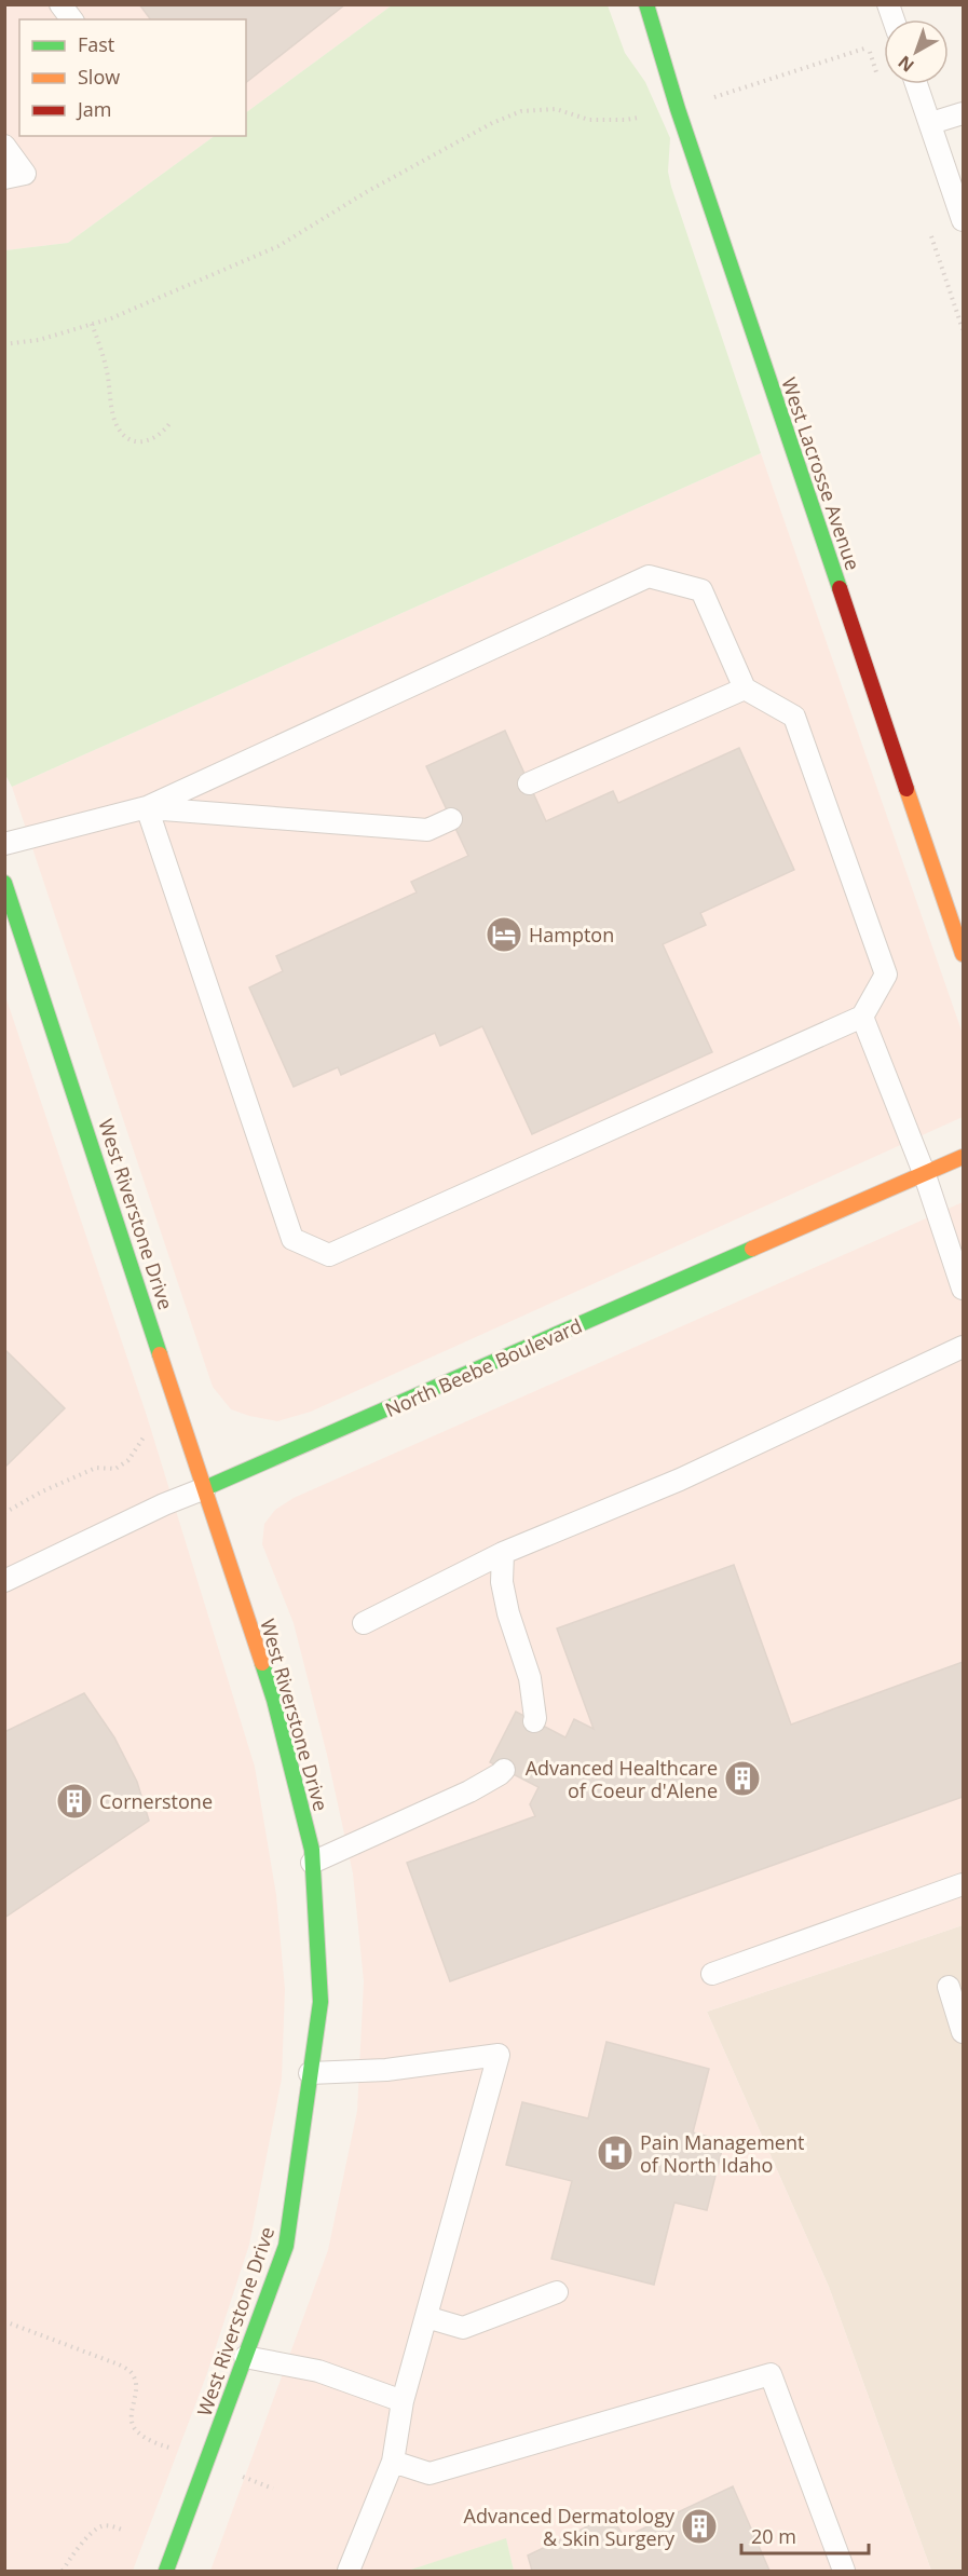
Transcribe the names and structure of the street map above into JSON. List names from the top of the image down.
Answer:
{
  "streets": {
    "street": ["West Lacrosse Avenue", "West Riverstone Drive", "North Beebe Boulevard"]
  },
  "crossings": [
    ["West Riverstone Drive", "North Beebe Boulevard"]
  ],
  "places": {
    "hotel": ["Hampton"],
    "building": ["Advanced Healthcare of Coeur d'Alene", "Cornerstone", "Advanced Dermatology & Skin Surgery"],
    "hospital": ["Pain Management of North Idaho"]
  },
  "legend": ["Fast", "Slow", "Jam"],
  "scale_bar": "20 m",
  "north": "bottom left"
}
